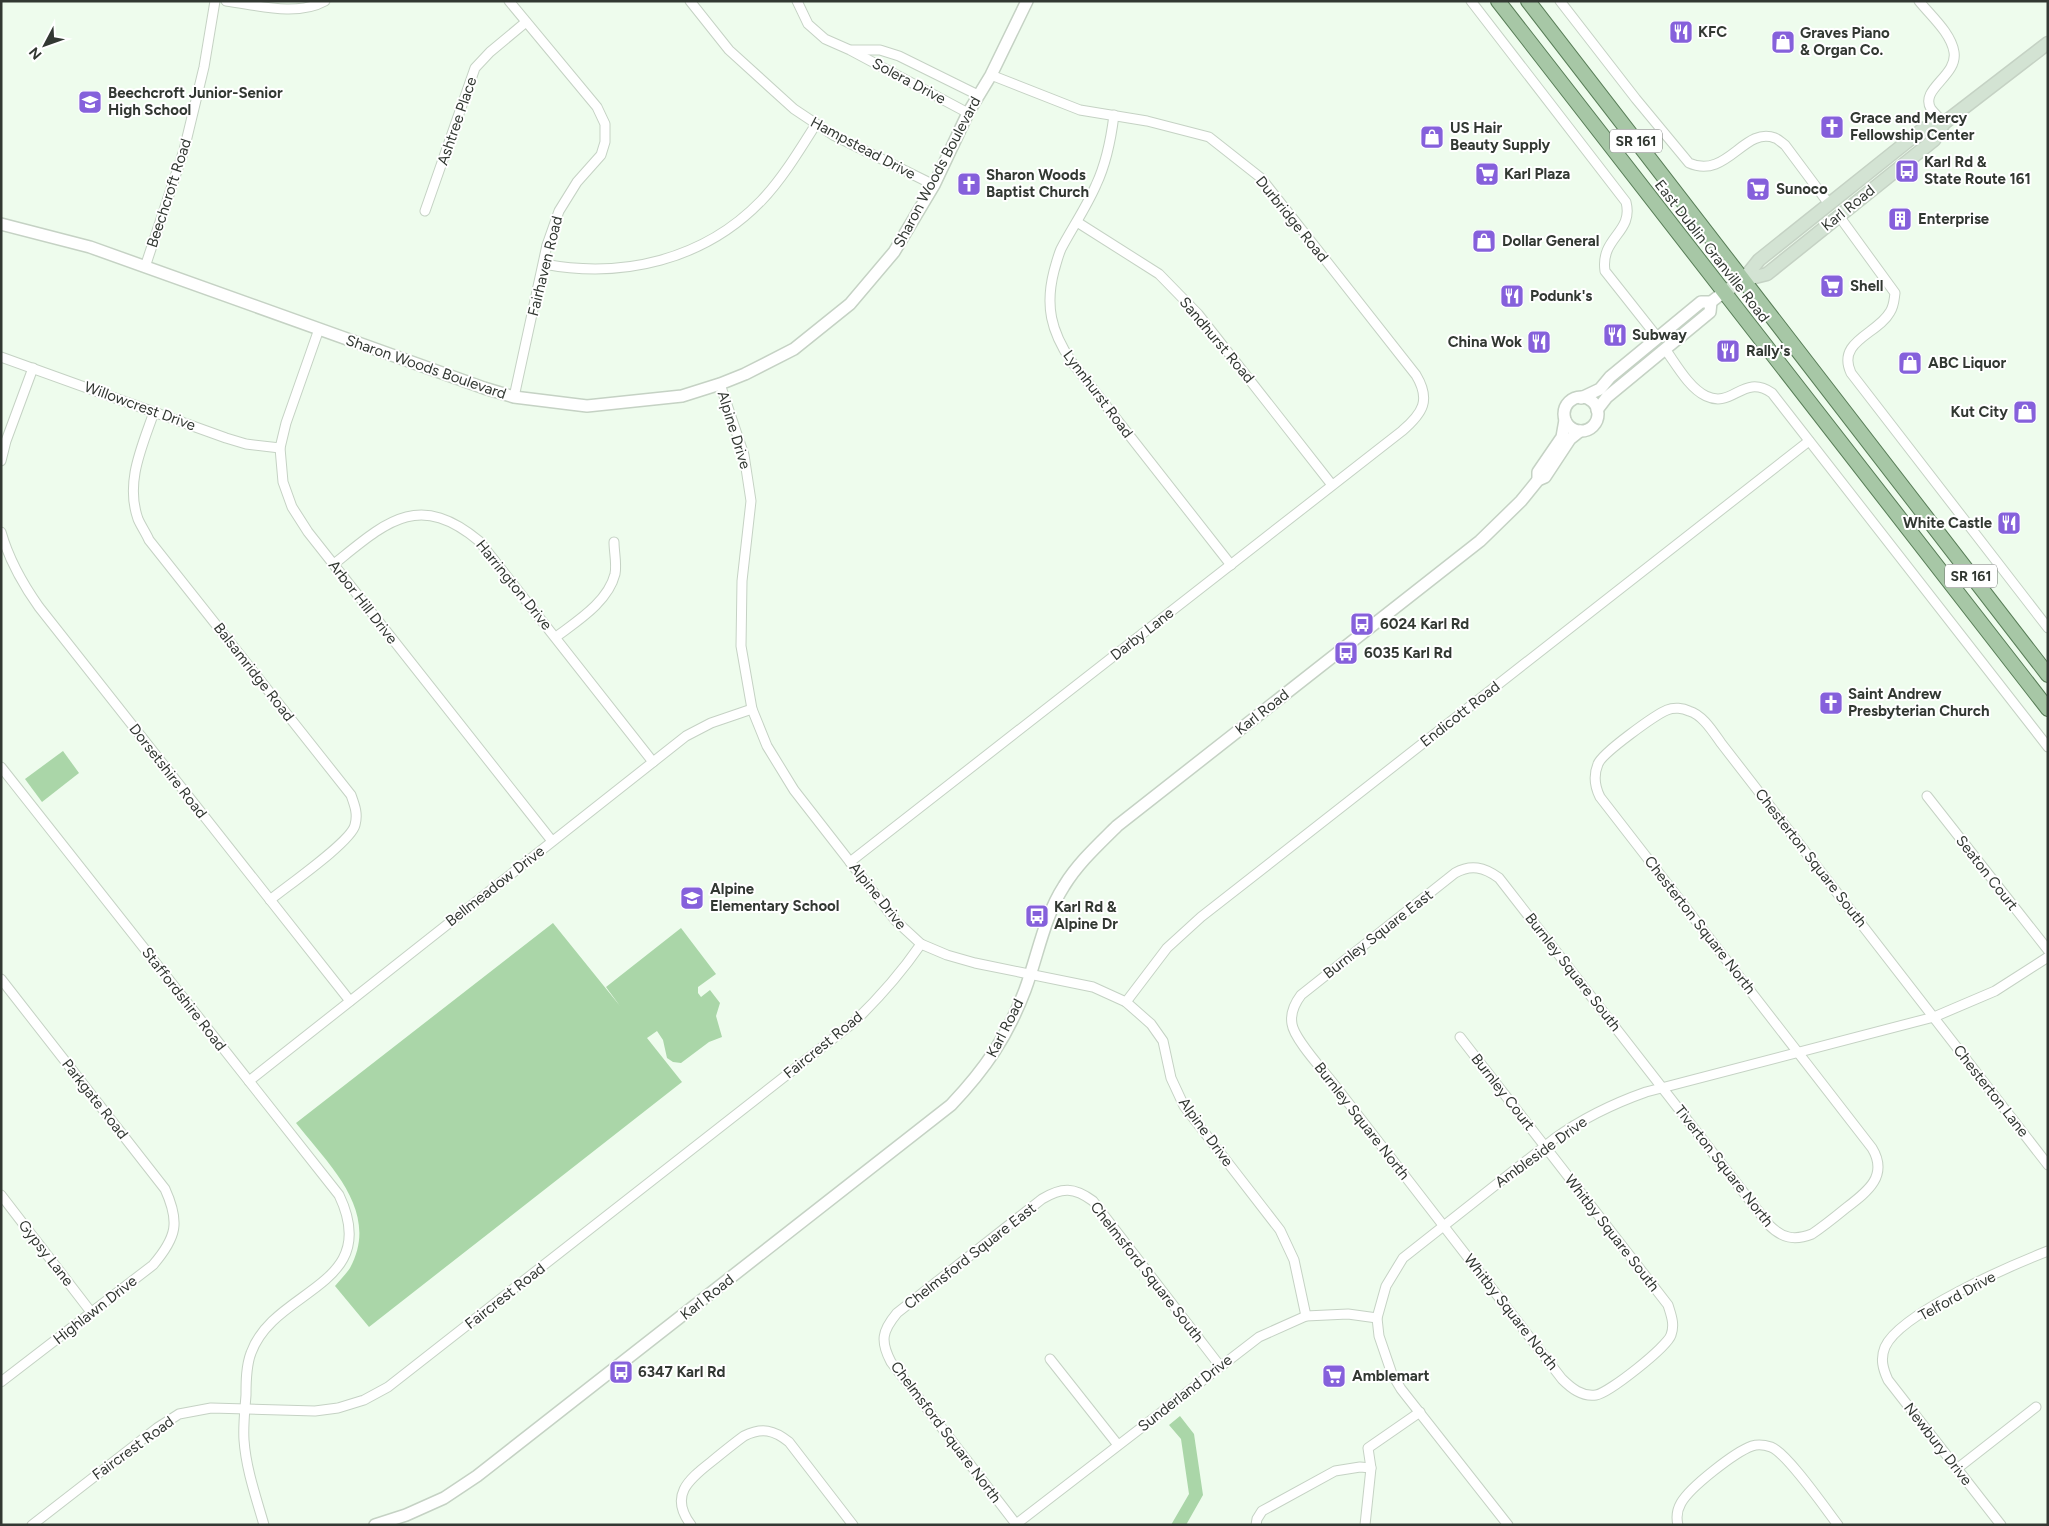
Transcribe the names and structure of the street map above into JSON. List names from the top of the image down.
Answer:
{
  "streets": {
    "main road": ["SR 161", "Karl Road", "East Dublin Granville Road"],
    "street": [
      "Solera Drive",
      "Ashtree Place",
      "Hampstead Drive",
      "Sharon Woods Boulevard",
      "Beechcroft Road",
      "Durbridge Road",
      "Fairhaven Road",
      "Sandhurst Road",
      "Lynnhurst Road",
      "Willowcrest Drive",
      "Alpine Drive",
      "Harrington Drive",
      "Arbor Hill Drive",
      "Darby Lane",
      "Balsamridge Road",
      "Endicott Road",
      "Dorsetshire Road",
      "Chesterton Square South",
      "Seaton Court",
      "Bellmeadow Drive",
      "Chesterton Square North",
      "Burnley Square East",
      "Burnley Square South",
      "Staffordshire Road",
      "Faircrest Road",
      "Chesterton Lane",
      "Burnley Court",
      "Parkgate Road",
      "Burnley Square North",
      "Ambleside Drive",
      "Tiverton Square North",
      "Whitby Square South",
      "Gypsy Lane",
      "Chelmsford Square East",
      "Chelmsford Square South",
      "Telford Drive",
      "Highlawn Drive",
      "Whitby Square North",
      "Sunderland Drive",
      "Chelmsford Square North",
      "Newbury Drive"
    ]
  },
  "crossings": [
    ["Solera Drive", "Sharon Woods Boulevard"],
    ["Ashtree Place", "Fairhaven Road"],
    ["Hampstead Drive", "Sharon Woods Boulevard"],
    ["Sharon Woods Boulevard", "Beechcroft Road"],
    ["Sharon Woods Boulevard", "Durbridge Road"],
    ["Sharon Woods Boulevard", "Fairhaven Road"],
    ["Sharon Woods Boulevard", "Alpine Drive"],
    ["Sharon Woods Boulevard", "Arbor Hill Drive"],
    ["Karl Road", "East Dublin Granville Road"],
    ["Karl Road", "Alpine Drive"],
    ["Durbridge Road", "Lynnhurst Road"],
    ["Durbridge Road", "Darby Lane"],
    ["Sandhurst Road", "Lynnhurst Road"],
    ["Sandhurst Road", "Darby Lane"],
    ["Lynnhurst Road", "Darby Lane"],
    ["Willowcrest Drive", "Arbor Hill Drive"],
    ["Willowcrest Drive", "Balsamridge Road"],
    ["Alpine Drive", "Darby Lane"],
    ["Alpine Drive", "Endicott Road"],
    ["Alpine Drive", "Bellmeadow Drive"],
    ["Alpine Drive", "Faircrest Road"],
    ["Alpine Drive", "Sunderland Drive"],
    ["Harrington Drive", "Arbor Hill Drive"],
    ["Harrington Drive", "Bellmeadow Drive"],
    ["Arbor Hill Drive", "Bellmeadow Drive"],
    ["Balsamridge Road", "Dorsetshire Road"],
    ["Dorsetshire Road", "Bellmeadow Drive"],
    ["Chesterton Square South", "Chesterton Square North"],
    ["Chesterton Square South", "Chesterton Lane"],
    ["Chesterton Square South", "Ambleside Drive"],
    ["Bellmeadow Drive", "Staffordshire Road"],
    ["Chesterton Square North", "Ambleside Drive"],
    ["Chesterton Square North", "Tiverton Square North"],
    ["Burnley Square East", "Burnley Square South"],
    ["Burnley Square East", "Burnley Square North"],
    ["Burnley Square South", "Ambleside Drive"],
    ["Burnley Square South", "Tiverton Square North"],
    ["Staffordshire Road", "Faircrest Road"],
    ["Chesterton Lane", "Ambleside Drive"],
    ["Burnley Court", "Ambleside Drive"],
    ["Burnley Court", "Whitby Square South"],
    ["Parkgate Road", "Highlawn Drive"],
    ["Burnley Square North", "Ambleside Drive"],
    ["Burnley Square North", "Whitby Square North"],
    ["Ambleside Drive", "Tiverton Square North"],
    ["Ambleside Drive", "Whitby Square South"],
    ["Ambleside Drive", "Whitby Square North"],
    ["Ambleside Drive", "Sunderland Drive"],
    ["Whitby Square South", "Whitby Square North"],
    ["Gypsy Lane", "Highlawn Drive"],
    ["Chelmsford Square East", "Chelmsford Square South"],
    ["Chelmsford Square East", "Chelmsford Square North"],
    ["Chelmsford Square South", "Sunderland Drive"],
    ["Telford Drive", "Newbury Drive"],
    ["Sunderland Drive", "Chelmsford Square North"]
  ],
  "places": {
    "restaurant": [
      "KFC",
      "Podunk's",
      "Subway",
      "China Wok",
      "Rally's",
      "White Castle"
    ],
    "shop": [
      "Graves Piano & Organ Co.",
      "US Hair Beauty Supply",
      "Dollar General",
      "ABC Liquor",
      "Kut City"
    ],
    "school or university": ["Beechcroft Junior-Senior High School", "Alpine Elementary School"],
    "church": ["Grace and Mercy Fellowship Center", "Sharon Woods Baptist Church", "Saint Andrew Presbyterian Church"],
    "bus stop": [
      "Karl Rd & State Route 161",
      "6024 Karl Rd",
      "6035 Karl Rd",
      "Karl Rd & Alpine Dr",
      "6347 Karl Rd"
    ],
    "supermarket": [
      "Karl Plaza",
      "Sunoco",
      "Shell",
      "Amblemart"
    ],
    "building": ["Enterprise"]
  },
  "north": "bottom left"
}
